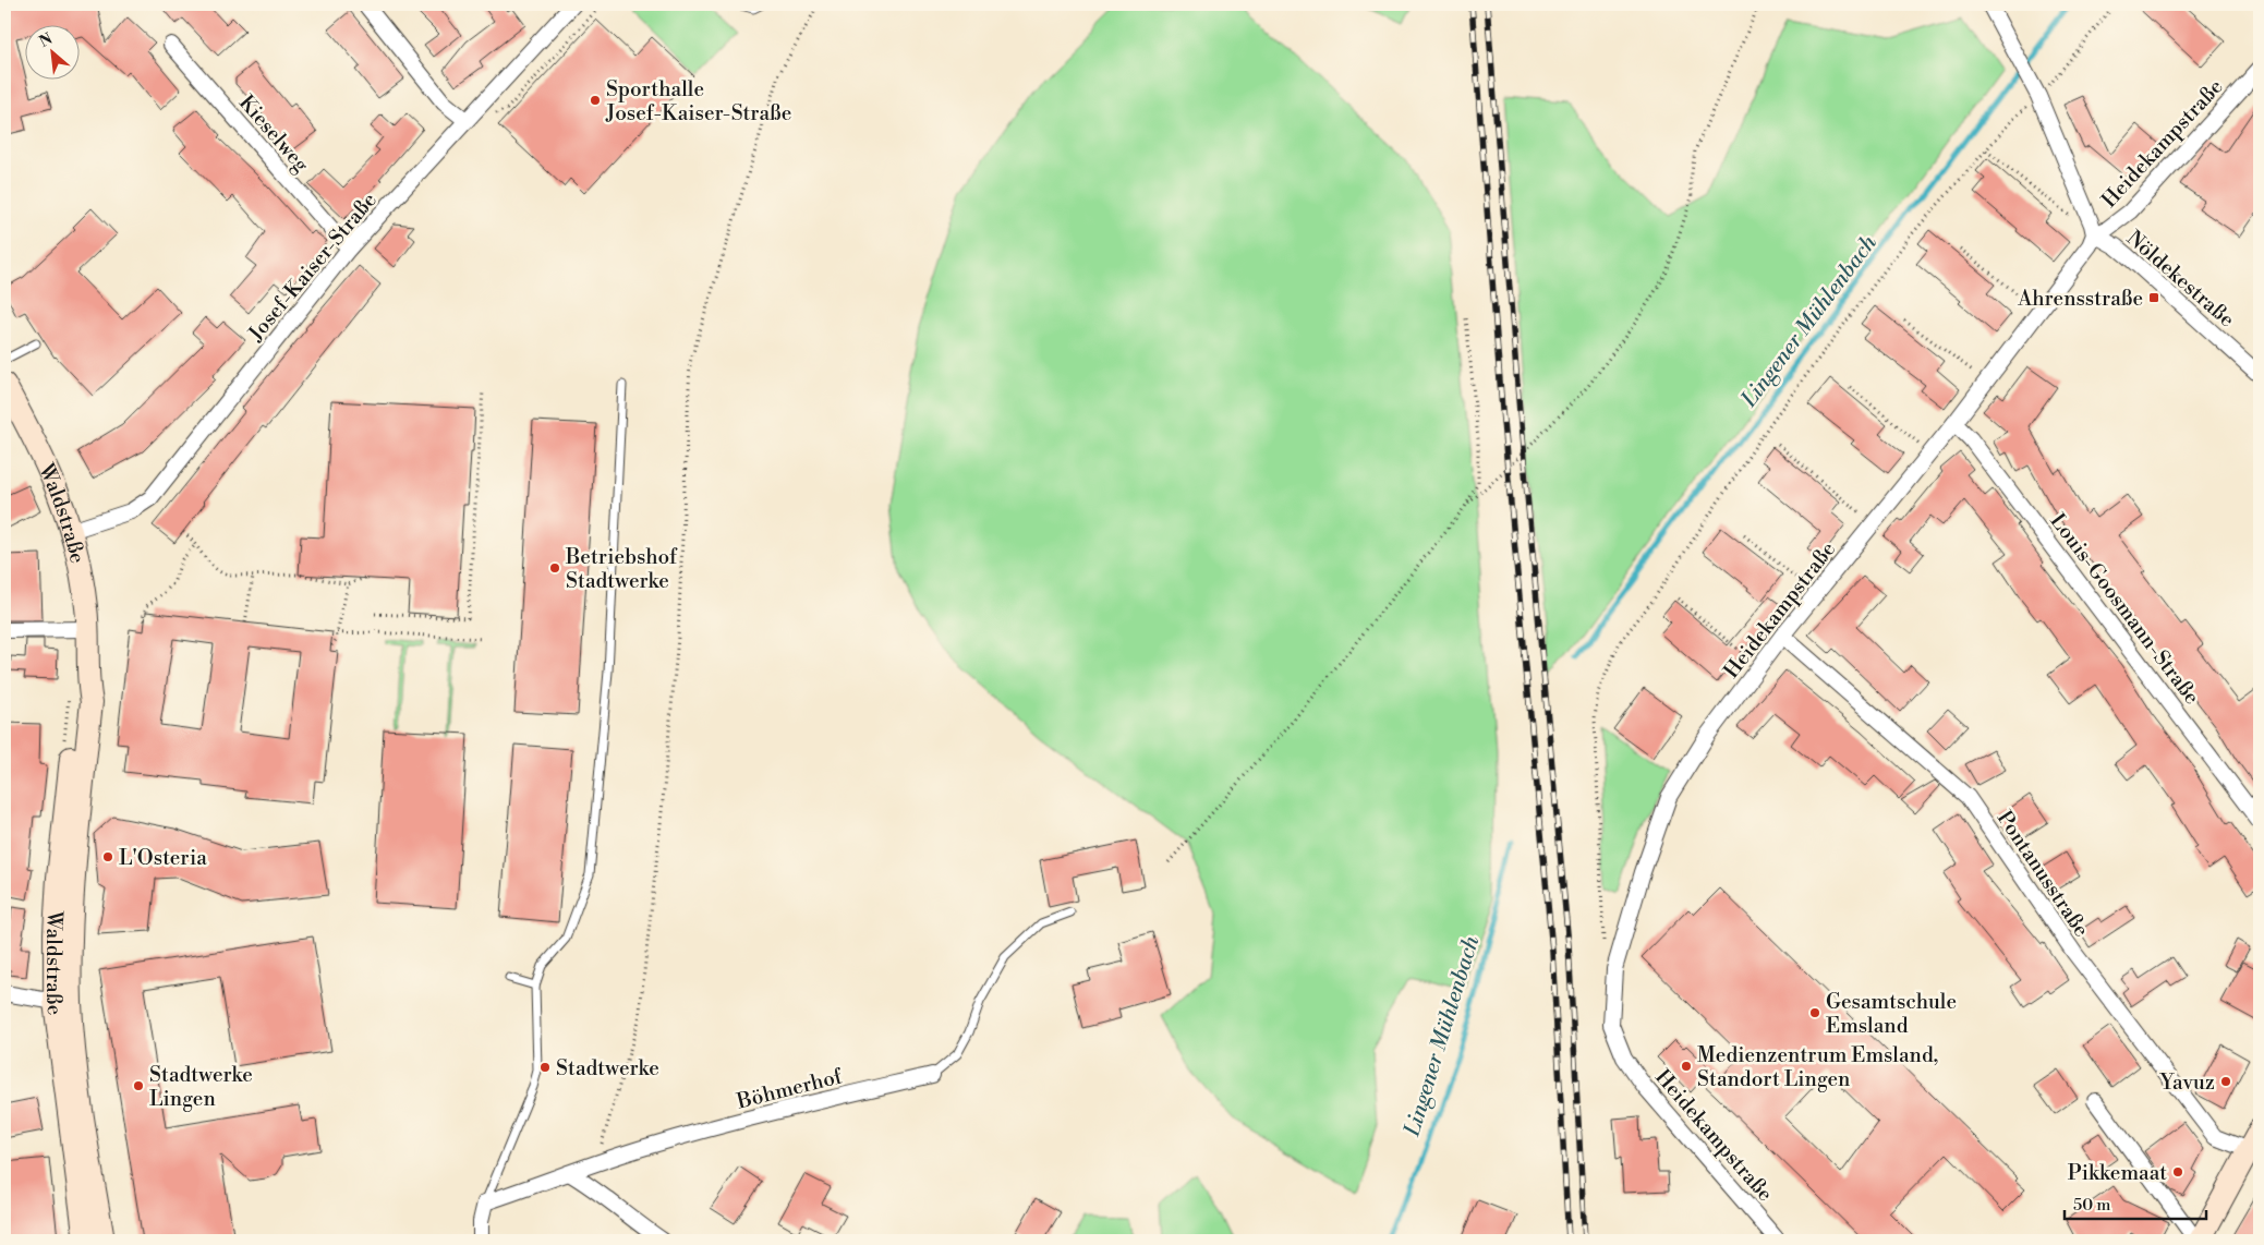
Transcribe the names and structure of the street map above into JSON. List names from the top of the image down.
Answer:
{
  "streets": {
    "street": [
      "Kieselweg",
      "Heidekampstraße",
      "Josef-Kaiser-Straße",
      "Nöldekestraße",
      "Waldstraße",
      "Louis-Goosmann-Straße",
      "Pontanusstraße",
      "Böhmerhof"
    ]
  },
  "crossings": [
    ["Kieselweg", "Josef-Kaiser-Straße"],
    ["Heidekampstraße", "Nöldekestraße"],
    ["Heidekampstraße", "Louis-Goosmann-Straße"],
    ["Heidekampstraße", "Pontanusstraße"],
    ["Josef-Kaiser-Straße", "Waldstraße"]
  ],
  "water": ["Lingener Mühlenbach"],
  "places": {
    "other": [
      "Sporthalle Josef-Kaiser-Straße",
      "Betriebshof Stadtwerke",
      "L'Osteria",
      "Gesamtschule Emsland",
      "Medienzentrum Emsland, Standort Lingen",
      "Stadtwerke",
      "Yavuz",
      "Stadtwerke Lingen",
      "Pikkemaat"
    ],
    "transit": ["Ahrensstraße"]
  },
  "scale_bar": "50 m",
  "north": "top left"
}
